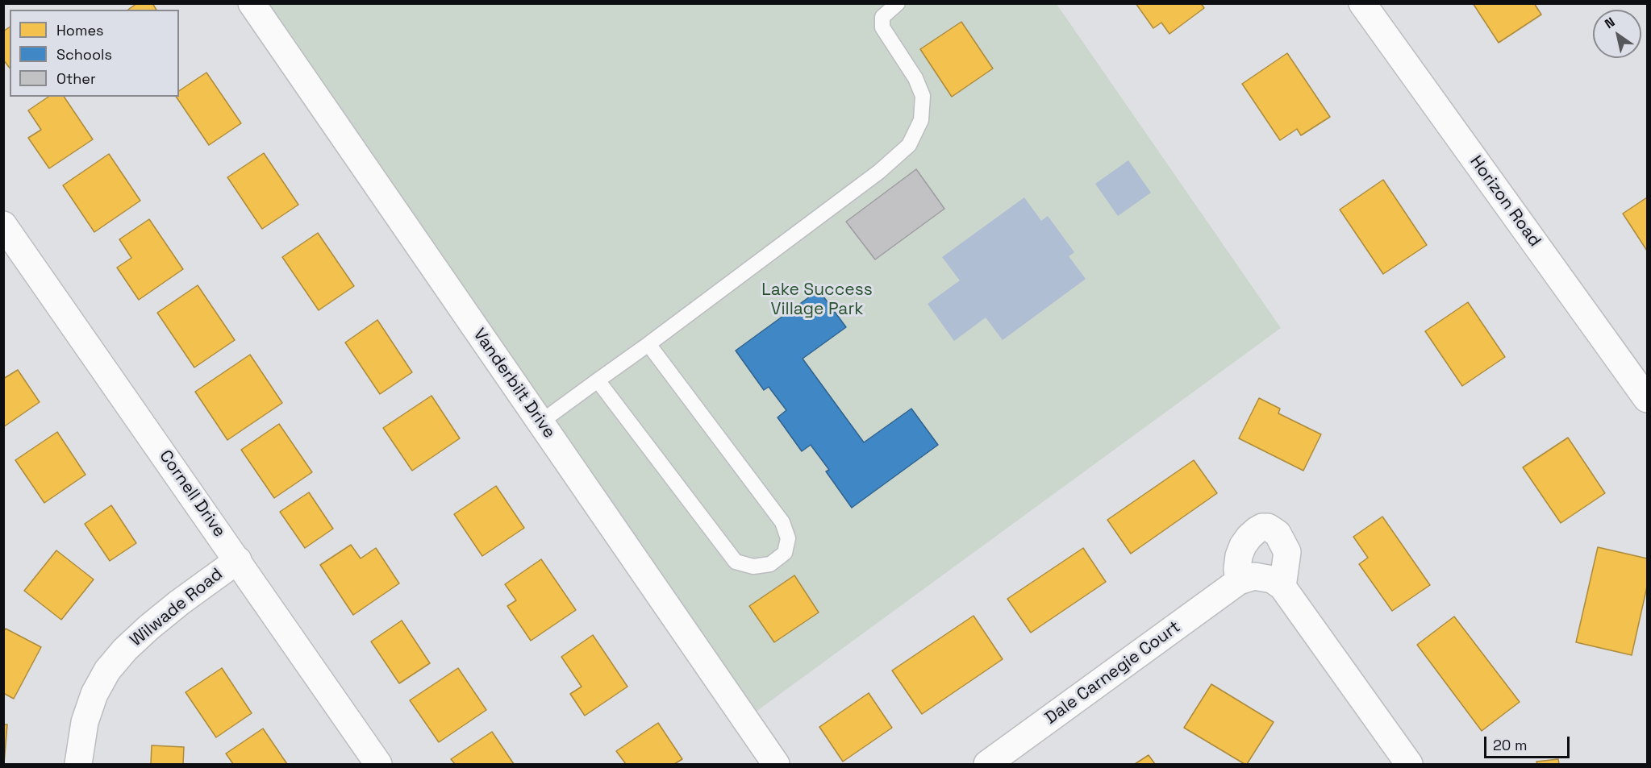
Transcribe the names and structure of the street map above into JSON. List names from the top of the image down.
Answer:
{
  "streets": {
    "street": [
      "Horizon Road",
      "Vanderbilt Drive",
      "Cornell Drive",
      "Wilwade Road",
      "Dale Carnegie Court"
    ]
  },
  "crossings": [
    ["Cornell Drive", "Wilwade Road"]
  ],
  "parks": ["Lake Success Village Park"],
  "legend": ["Homes", "Schools", "Other"],
  "scale_bar": "20 m",
  "north": "top left"
}
